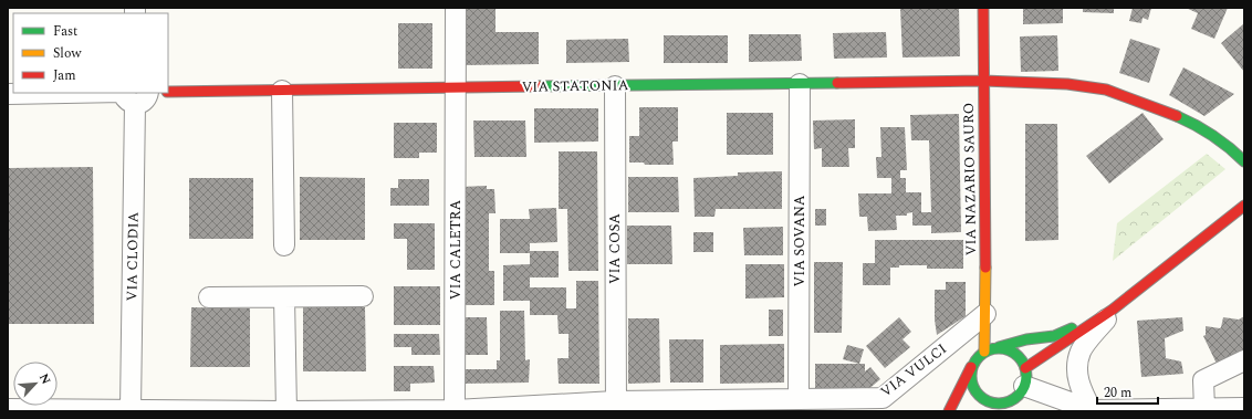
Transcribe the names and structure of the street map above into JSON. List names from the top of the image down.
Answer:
{
  "streets": {
    "street": [
      "VIA STATONIA",
      "VIA NAZARIO SAURO",
      "VIA SOVANA",
      "VIA COSA",
      "VIA CALETRA",
      "VIA CLODIA",
      "VIA VULCI"
    ]
  },
  "crossings": [
    ["VIA STATONIA", "VIA NAZARIO SAURO"],
    ["VIA STATONIA", "VIA SOVANA"],
    ["VIA STATONIA", "VIA COSA"],
    ["VIA STATONIA", "VIA CALETRA"],
    ["VIA NAZARIO SAURO", "VIA VULCI"],
    ["VIA SOVANA", "VIA VULCI"],
    ["VIA COSA", "VIA VULCI"],
    ["VIA CALETRA", "VIA VULCI"],
    ["VIA CLODIA", "VIA VULCI"]
  ],
  "legend": ["Fast", "Slow", "Jam"],
  "scale_bar": "20 m",
  "north": "top right"
}
